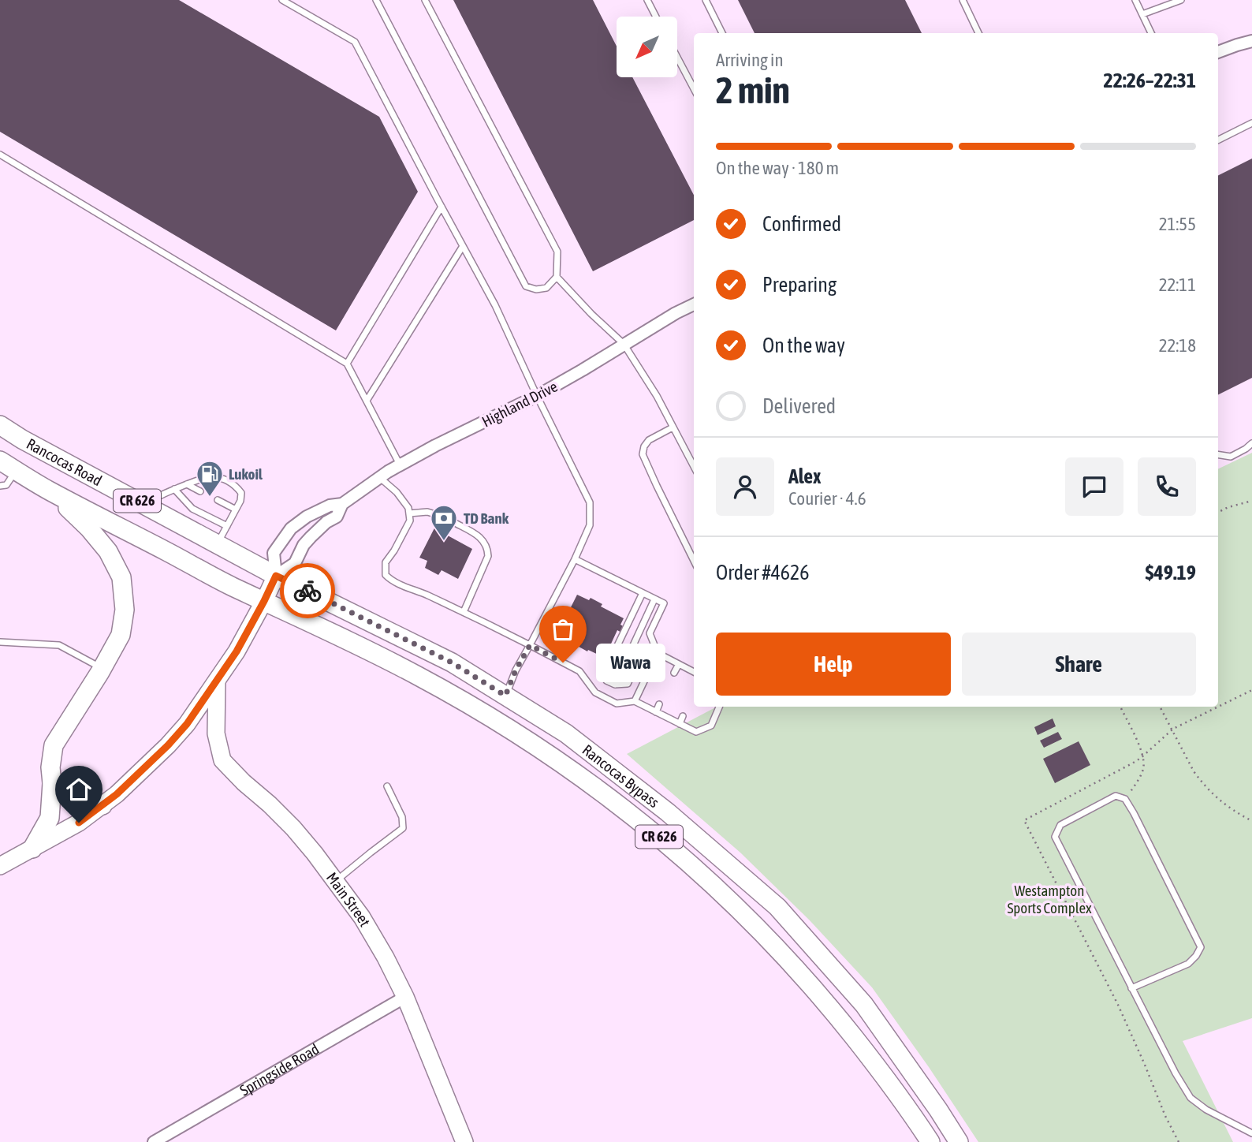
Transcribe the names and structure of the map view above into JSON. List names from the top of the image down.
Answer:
{
  "streets": {
    "main road": ["Rancocas Road", "CR 626", "Rancocas Bypass"],
    "street": ["Highland Drive", "Main Street", "Springside Road"]
  },
  "crossings": [
    ["Highland Drive", "Rancocas Road"],
    ["Highland Drive", "Rancocas Bypass"],
    ["Rancocas Road", "Rancocas Bypass"],
    ["Main Street", "Springside Road"]
  ],
  "parks": ["Westampton Sports Complex"],
  "places": {
    "fuel station": ["Lukoil"],
    "bank": ["TD Bank"],
    "other": ["Wawa"]
  },
  "north": "bottom left",
  "page": {
    "heading": ["2 min", "Arriving in", "22:26–22:31"],
    "panel": [
      "Alex",
      "Courier · 4.6",
      "Order #4626",
      "$49.19"
    ],
    "bar": "On the way · 180 m",
    "list": [
      ["Confirmed", "21:55"],
      ["Preparing", "22:11"],
      ["On the way", "22:18"],
      "Delivered"
    ],
    "buttons": ["Help", "Share"],
    "bubble": "Wawa"
  }
}
